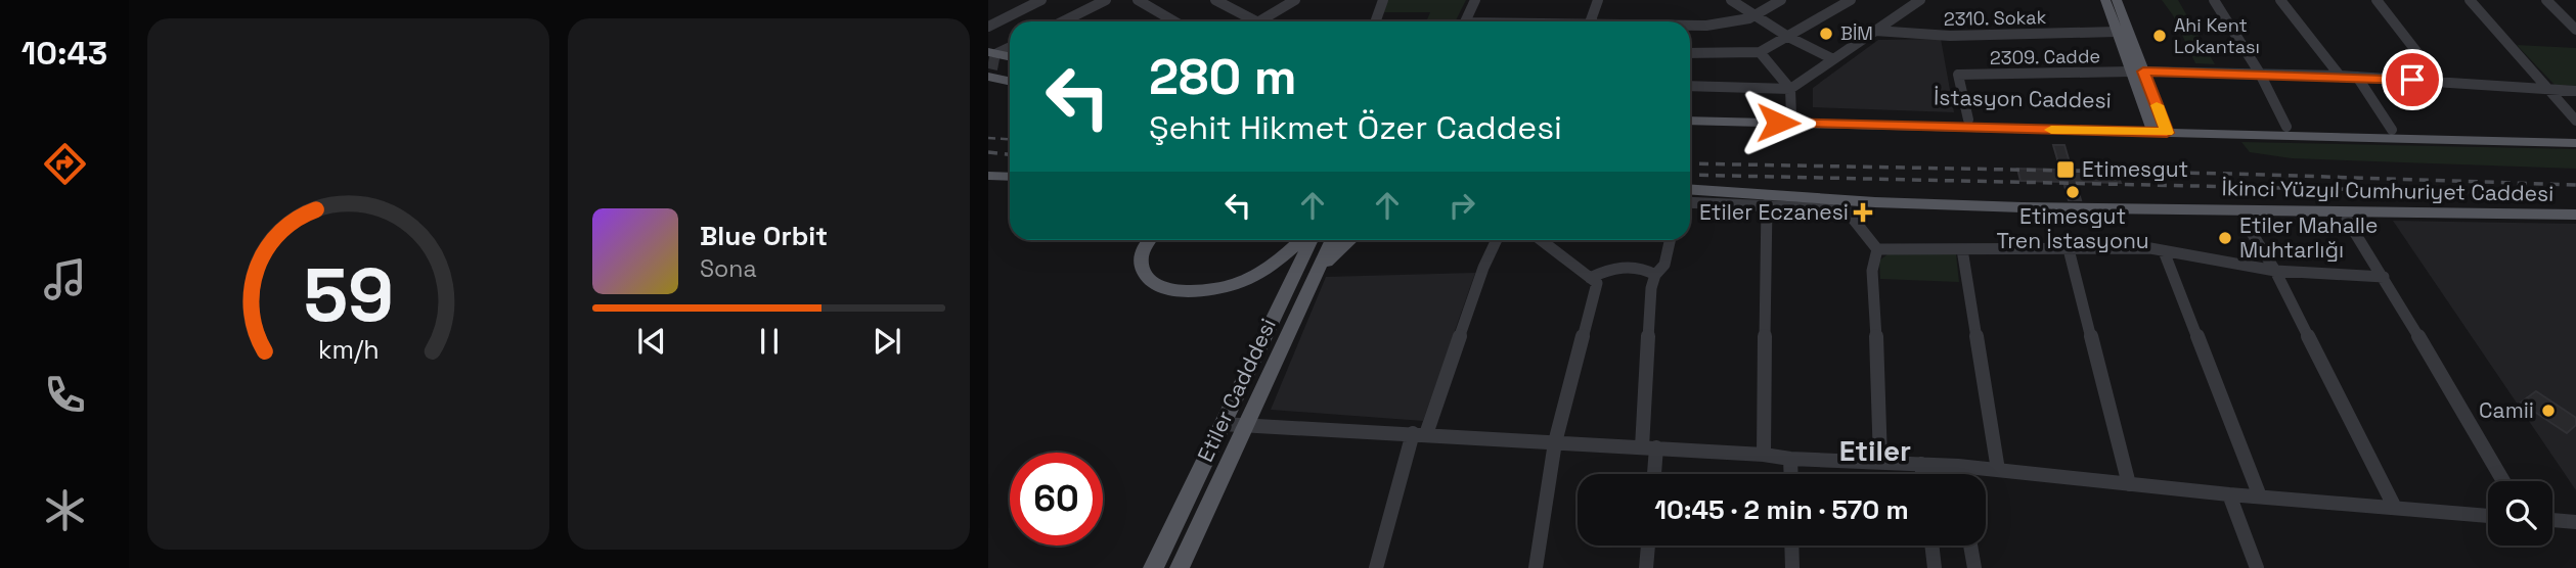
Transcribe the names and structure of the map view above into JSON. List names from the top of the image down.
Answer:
{
  "streets": {
    "main road": ["İstasyon Caddesi", "İkinci Yüzyıl Cumhuriyet Caddesi", "Etiler Cadddesi"],
    "street": ["2310. Sokak", "2309. Cadde"]
  },
  "crossings": [
    ["2309. Cadde", "İstasyon Caddesi"]
  ],
  "districts": ["Etiler"],
  "places": {
    "other": [
      "BİM",
      "Ahi Kent Lokantası",
      "Etimesgut Tren İstasyonu",
      "Etiler Mahalle Muhtarlığı",
      "Camii"
    ],
    "transit": ["Etimesgut"],
    "health": ["Etiler Eczanesi"]
  },
  "page": {
    "tabs": "10:43",
    "turn": ["280 m", "Şehit Hikmet Özer Caddesi"],
    "song": ["Blue Orbit", "Sona"],
    "limit": "60",
    "trip": "10:45 · 2 min · 570 m",
    "gauge": ["59", "km/h"]
  }
}
